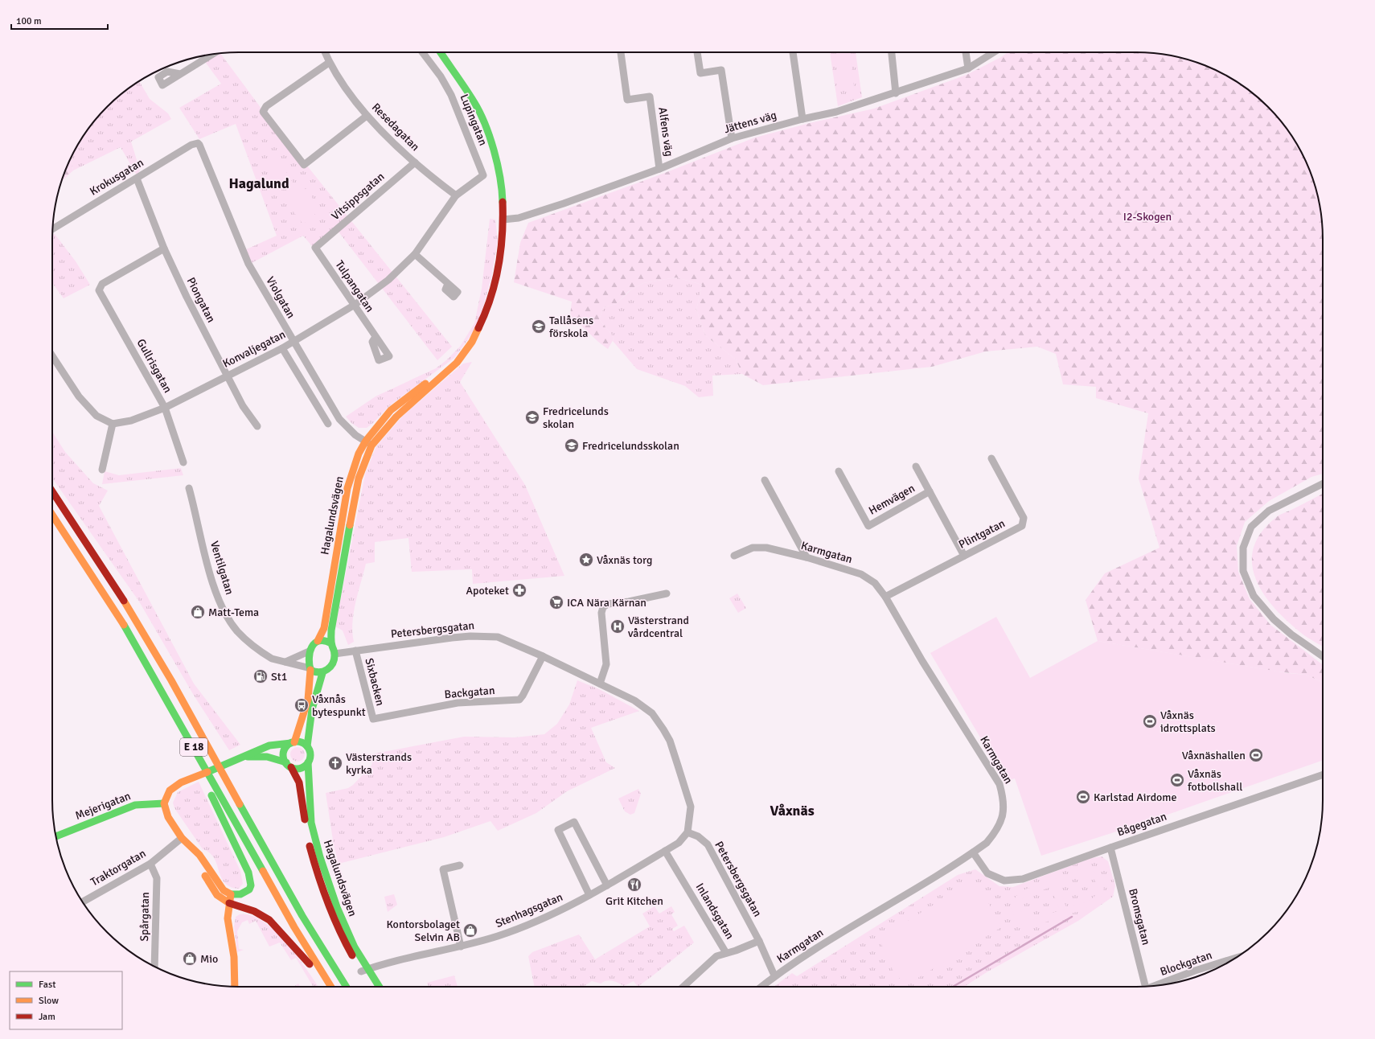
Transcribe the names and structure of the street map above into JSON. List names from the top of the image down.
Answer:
{
  "streets": {
    "main road": ["Hagalundsvägen", "E 18", "Mejerigatan"],
    "street": [
      "Lupingatan",
      "Jättens väg",
      "Resedagatan",
      "Alfens väg",
      "Krokusgatan",
      "Vitsippsgatan",
      "Tulpangatan",
      "Violgatan",
      "Piongatan",
      "Konvaljegatan",
      "Gullrisgatan",
      "Hemvägen",
      "Plintgatan",
      "Karmgatan",
      "Ventilgatan",
      "Petersbergsgatan",
      "Sixbacken",
      "Backgatan",
      "Bågegatan",
      "Traktorgatan",
      "Stenhagsgatan",
      "Inlandsgatan",
      "Spårgatan",
      "Bromsgatan",
      "Blockgatan"
    ]
  },
  "crossings": [
    ["Lupingatan", "Resedagatan"],
    ["Lupingatan", "Konvaljegatan"],
    ["Jättens väg", "Alfens väg"],
    ["Jättens väg", "Hagalundsvägen"],
    ["Resedagatan", "Vitsippsgatan"],
    ["Resedagatan", "Konvaljegatan"],
    ["Krokusgatan", "Violgatan"],
    ["Krokusgatan", "Piongatan"],
    ["Vitsippsgatan", "Tulpangatan"],
    ["Tulpangatan", "Konvaljegatan"],
    ["Violgatan", "Konvaljegatan"],
    ["Violgatan", "Hagalundsvägen"],
    ["Piongatan", "Konvaljegatan"],
    ["Piongatan", "Gullrisgatan"],
    ["Konvaljegatan", "Gullrisgatan"],
    ["Hemvägen", "Plintgatan"],
    ["Hagalundsvägen", "Ventilgatan"],
    ["Hagalundsvägen", "Petersbergsgatan"],
    ["Hagalundsvägen", "Stenhagsgatan"],
    ["Plintgatan", "Karmgatan"],
    ["Karmgatan", "Petersbergsgatan"],
    ["Karmgatan", "Bågegatan"],
    ["Ventilgatan", "Petersbergsgatan"],
    ["Petersbergsgatan", "Sixbacken"],
    ["Petersbergsgatan", "Backgatan"],
    ["Petersbergsgatan", "Stenhagsgatan"],
    ["Petersbergsgatan", "Inlandsgatan"],
    ["Sixbacken", "Backgatan"],
    ["Bågegatan", "Bromsgatan"],
    ["Traktorgatan", "Spårgatan"],
    ["Stenhagsgatan", "Inlandsgatan"]
  ],
  "districts": ["Hagalund", "Våxnäs"],
  "parks": ["I2-Skogen"],
  "places": {
    "school or university": ["Tallåsens förskola", "Fredricelunds skolan", "Fredricelundsskolan"],
    "place": ["Våxnäs torg"],
    "pharmacy": ["Apoteket"],
    "supermarket": ["ICA Nära Kärnan"],
    "shop": ["Matt-Tema", "Kontorsbolaget Selvin AB", "Mio"],
    "hospital": ["Västerstrand vårdcentral"],
    "fuel station": ["St1"],
    "bus stop": ["Våxnås bytespunkt"],
    "sports": [
      "Våxnäs idrottsplats",
      "Våxnäshallen",
      "Våxnäs fotbollshall",
      "Karlstad Airdome"
    ],
    "church": ["Västerstrands kyrka"],
    "restaurant": ["Grit Kitchen"]
  },
  "legend": ["Fast", "Slow", "Jam"],
  "scale_bar": "100 m"
}
